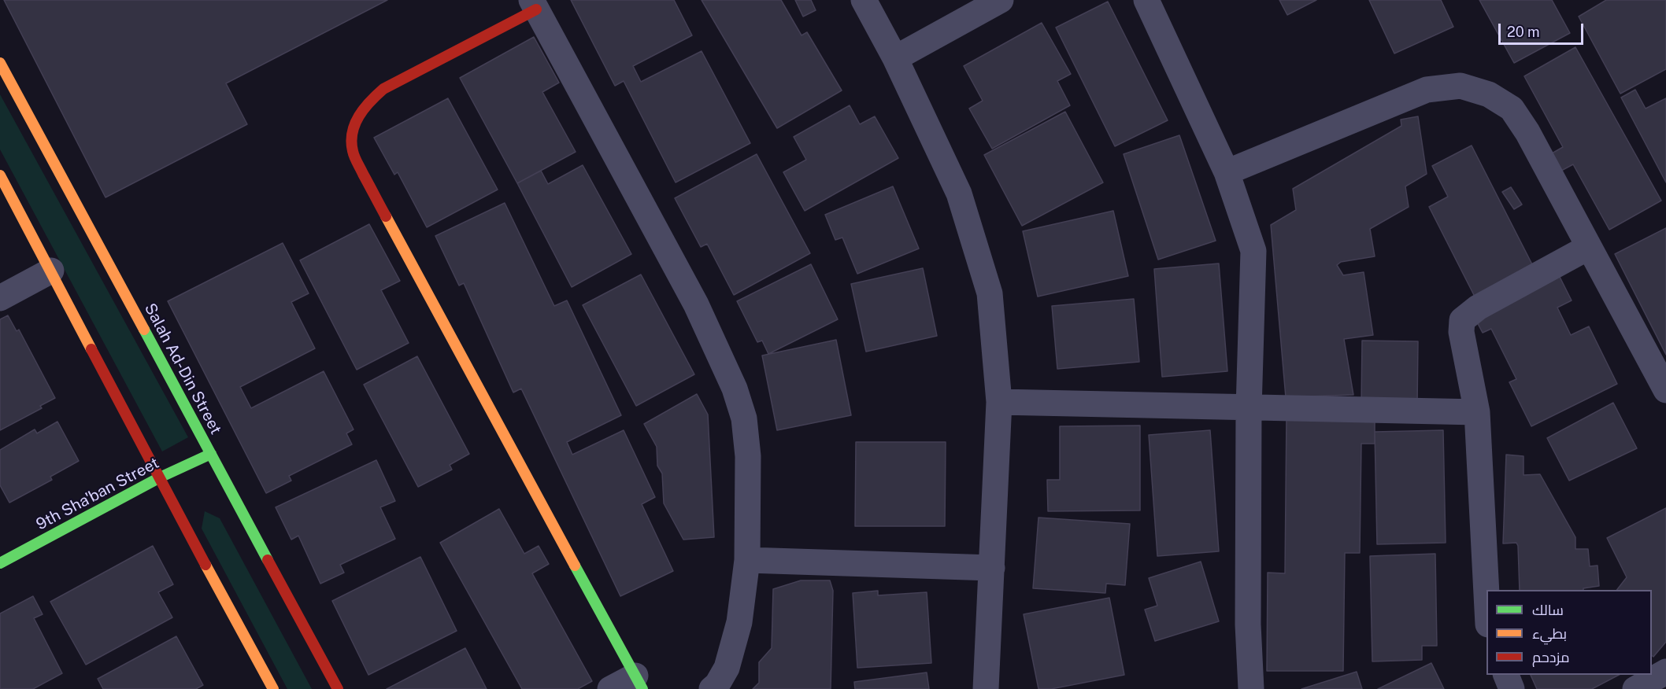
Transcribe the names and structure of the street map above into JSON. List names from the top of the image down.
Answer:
{
  "streets": {
    "main road": ["Salah Ad-Din Street", "9th Sha'ban Street"]
  },
  "crossings": [
    ["Salah Ad-Din Street", "9th Sha'ban Street"]
  ],
  "legend": ["سالك", "بطيء", "مزدحم"],
  "scale_bar": "20 m"
}
